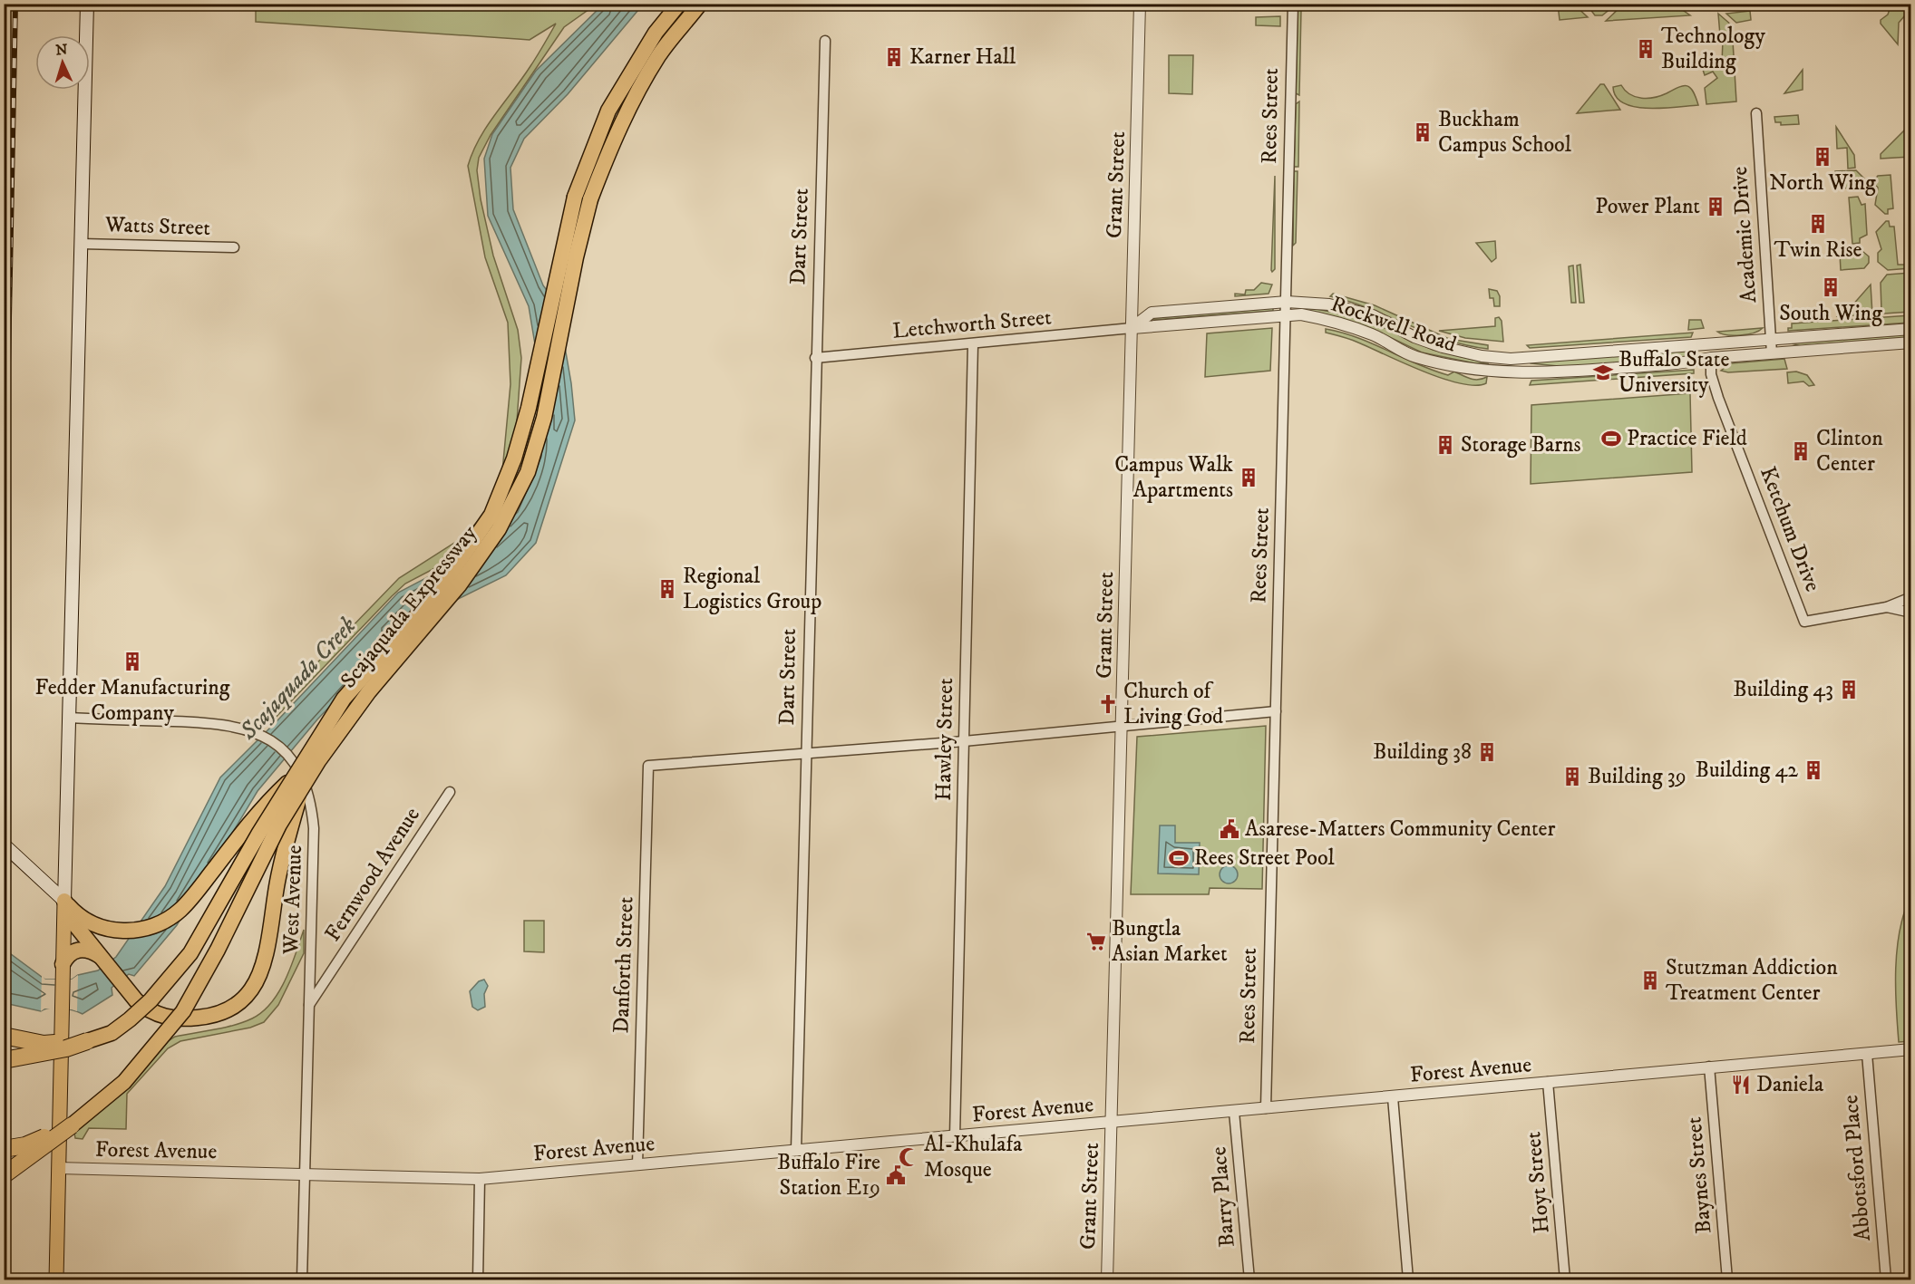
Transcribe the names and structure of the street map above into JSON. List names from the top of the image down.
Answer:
{
  "streets": {
    "highway": ["Scajaquada Expressway"],
    "street": [
      "Rees Street",
      "Grant Street",
      "Watts Street",
      "Academic Drive",
      "Dart Street",
      "Letchworth Street",
      "Rockwell Road",
      "Ketchum Drive",
      "Hawley Street",
      "Fernwood Avenue",
      "West Avenue",
      "Danforth Street",
      "Forest Avenue",
      "Abbotsford Place",
      "Baynes Street",
      "Hoyt Street",
      "Barry Place"
    ]
  },
  "crossings": [
    ["Rees Street", "Letchworth Street"],
    ["Rees Street", "Rockwell Road"],
    ["Rees Street", "Forest Avenue"],
    ["Grant Street", "Letchworth Street"],
    ["Grant Street", "Forest Avenue"],
    ["Academic Drive", "Rockwell Road"],
    ["Dart Street", "Letchworth Street"],
    ["Dart Street", "Danforth Street"],
    ["Dart Street", "Forest Avenue"],
    ["Letchworth Street", "Rockwell Road"],
    ["Letchworth Street", "Hawley Street"],
    ["Rockwell Road", "Ketchum Drive"],
    ["Hawley Street", "Forest Avenue"],
    ["Fernwood Avenue", "West Avenue"],
    ["West Avenue", "Forest Avenue"],
    ["Danforth Street", "Forest Avenue"],
    ["Forest Avenue", "Abbotsford Place"],
    ["Forest Avenue", "Baynes Street"],
    ["Forest Avenue", "Hoyt Street"],
    ["Forest Avenue", "Barry Place"]
  ],
  "water": ["Scajaquada Creek"],
  "places": {
    "building": [
      "Technology Building",
      "Karner Hall",
      "Buckham Campus School",
      "North Wing",
      "Power Plant",
      "Twin Rise",
      "South Wing",
      "Storage Barns",
      "Clinton Center",
      "Campus Walk Apartments",
      "Regional Logistics Group",
      "Fedder Manufacturing Company",
      "Building 43",
      "Building 38",
      "Building 42",
      "Building 39",
      "Stutzman Addiction Treatment Center"
    ],
    "school or university": ["Buffalo State University"],
    "sports": ["Practice Field", "Rees Street Pool"],
    "church": ["Church of Living God"],
    "public building": ["Asarese-Matters Community Center", "Buffalo Fire Station E19"],
    "supermarket": ["Bungtla Asian Market"],
    "restaurant": ["Daniela"],
    "mosque": ["Al-Khulafa Mosque"]
  },
  "north": "top"
}
